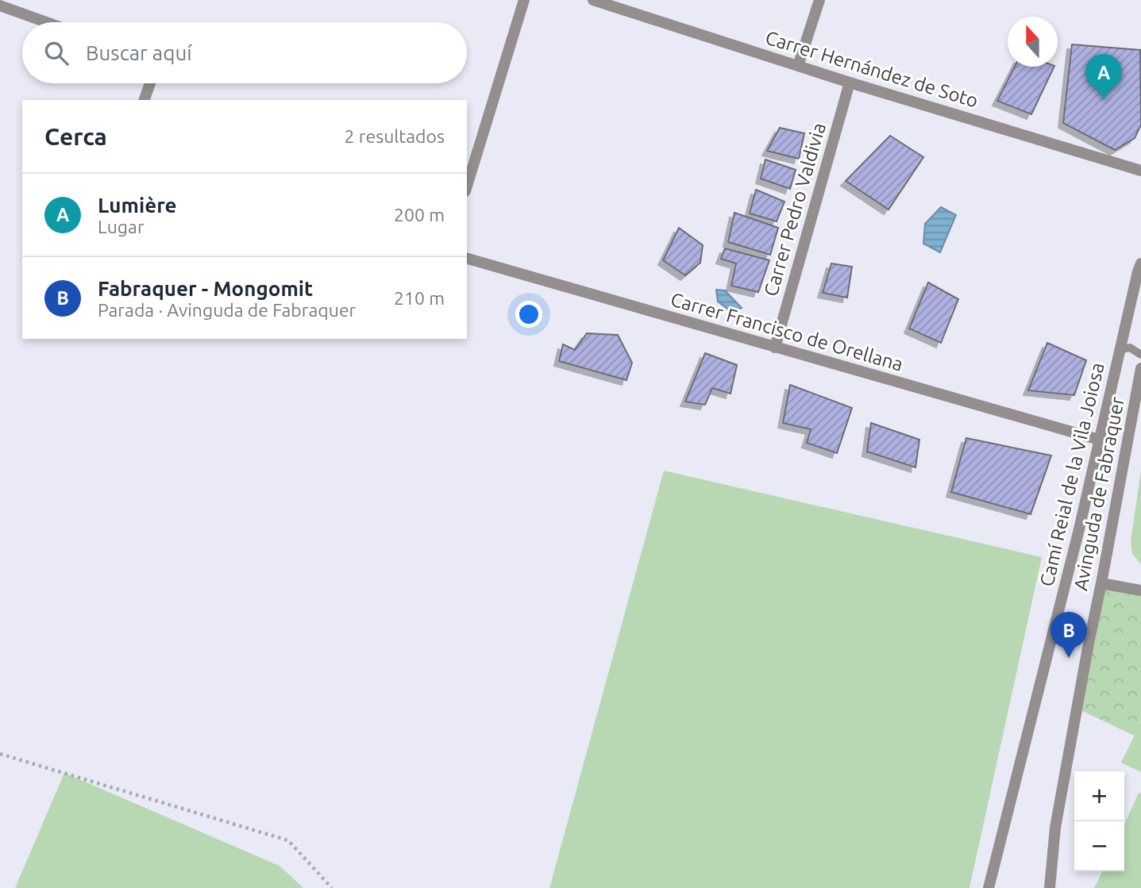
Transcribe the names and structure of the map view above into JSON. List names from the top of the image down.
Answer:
{
  "streets": {
    "street": [
      "Carrer Hernández de Soto",
      "Carrer Pedro Valdivia",
      "Carrer Francisco de Orellana",
      "Camí Reial de la Vila Joiosa",
      "Avinguda de Fabraquer"
    ]
  },
  "crossings": [
    ["Carrer Hernández de Soto", "Carrer Pedro Valdivia"],
    ["Carrer Pedro Valdivia", "Carrer Francisco de Orellana"],
    ["Carrer Francisco de Orellana", "Camí Reial de la Vila Joiosa"]
  ],
  "north": "top",
  "page": {
    "search": "Buscar aquí",
    "pins": ["A", "B"],
    "heading": ["Cerca", "2 resultados"],
    "list": [
      {
        "mark": "A",
        "name": "Lumière",
        "note": "Lugar",
        "value": "200 m"
      },
      {
        "mark": "B",
        "name": "Fabraquer - Mongomit",
        "note": "Parada · Avinguda de Fabraquer",
        "value": "210 m"
      }
    ],
    "map_buttons": ["+", "−"]
  }
}
